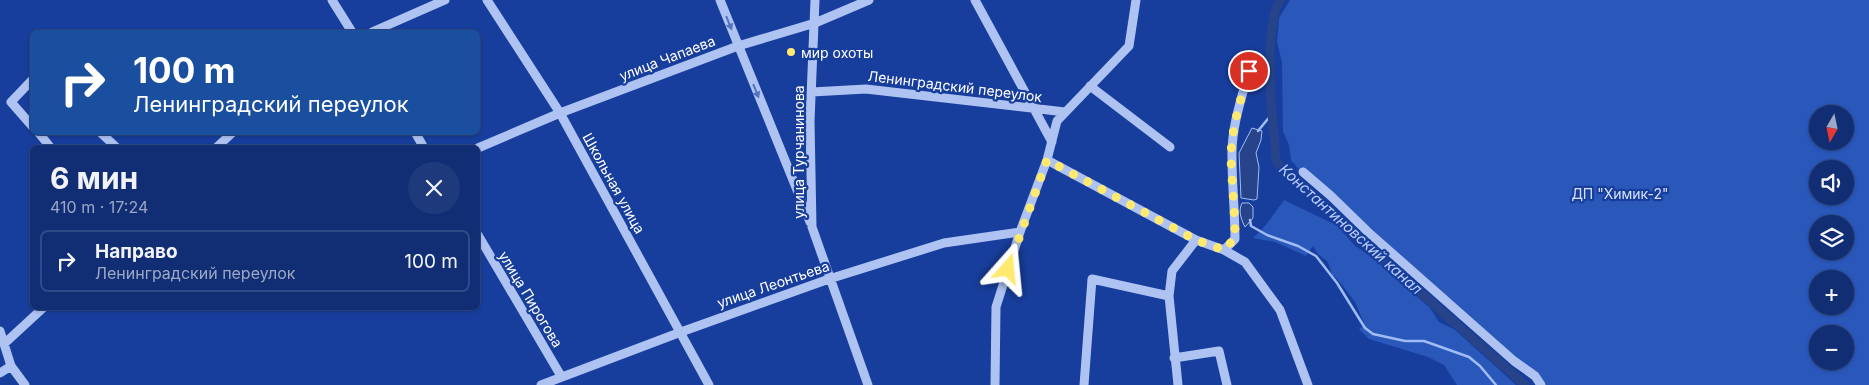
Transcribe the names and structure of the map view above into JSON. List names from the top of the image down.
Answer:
{
  "streets": {
    "street": [
      "улица Чапаева",
      "Ленинградский переулок",
      "улица Турчанинова",
      "Школьная улица",
      "улица Леонтьева",
      "улица Пирогова"
    ]
  },
  "crossings": [
    ["улица Чапаева", "улица Турчанинова"],
    ["улица Чапаева", "Школьная улица"],
    ["Ленинградский переулок", "улица Турчанинова"],
    ["улица Турчанинова", "улица Леонтьева"],
    ["Школьная улица", "улица Леонтьева"],
    ["улица Леонтьева", "улица Пирогова"]
  ],
  "water": ["Константиновский канал"],
  "parks": ["ДП \"Химик-2\""],
  "places": ["мир охоты"],
  "north": "bottom",
  "page": {
    "turn": ["100 m", "Ленинградский переулок"],
    "map_buttons": ["+", "−"],
    "heading": ["6 мин", "410 m · 17:24"],
    "list": [
      {
        "name": "Направо",
        "note": "Ленинградский переулок",
        "value": "100 m"
      }
    ]
  }
}
